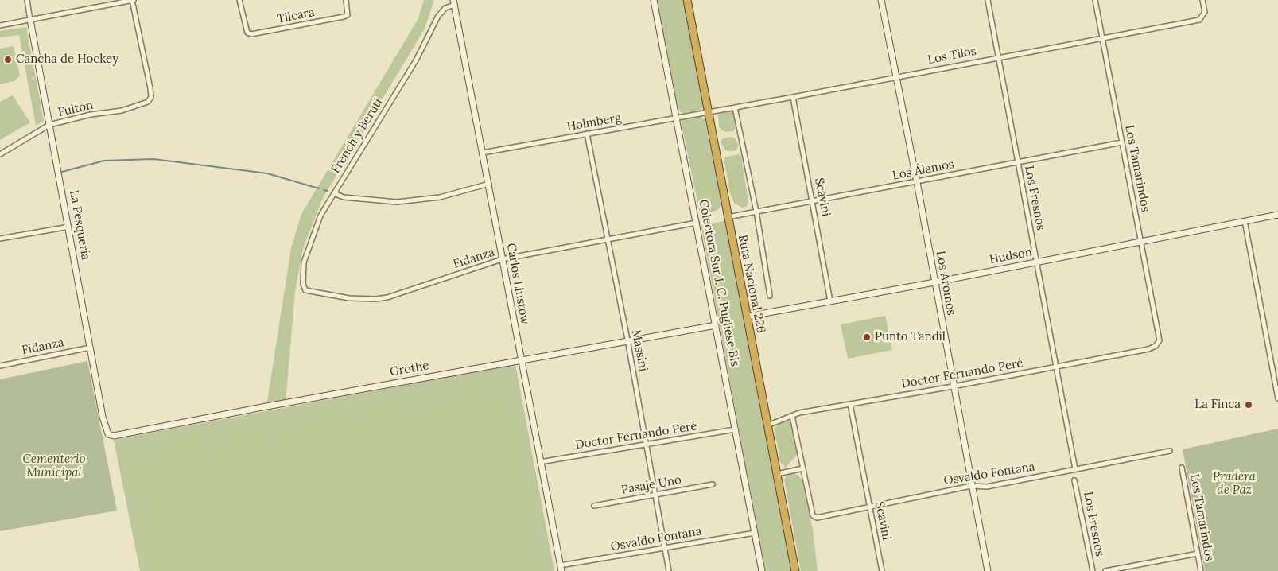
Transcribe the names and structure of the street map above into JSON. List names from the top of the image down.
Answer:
{
  "streets": {
    "highway": ["Ruta Nacional 226"],
    "street": [
      "Tilcara",
      "Los Tilos",
      "Fulton",
      "Holmberg",
      "French y Beruti",
      "Los Tamarindos",
      "Los Álamos",
      "Scavini",
      "Los Fresnos",
      "La Pesquería",
      "Hudson",
      "Fidanza",
      "Colectora Sur J. C. Pugliese Bis",
      "Los Aromos",
      "Carlos Linstow",
      "Massini",
      "Grothe",
      "Doctor Fernando Peré",
      "Osvaldo Fontana",
      "Pasaje Uno"
    ]
  },
  "crossings": [
    ["Los Tilos", "Holmberg"],
    ["Los Tilos", "Los Tamarindos"],
    ["Los Tilos", "Scavini"],
    ["Los Tilos", "Los Fresnos"],
    ["Los Tilos", "Los Aromos"],
    ["Los Tilos", "Ruta Nacional 226"],
    ["Fulton", "La Pesquería"],
    ["Holmberg", "Colectora Sur J. C. Pugliese Bis"],
    ["Holmberg", "Carlos Linstow"],
    ["Holmberg", "Ruta Nacional 226"],
    ["Holmberg", "Massini"],
    ["French y Beruti", "Fidanza"],
    ["French y Beruti", "Carlos Linstow"],
    ["Los Tamarindos", "Los Álamos"],
    ["Los Tamarindos", "Hudson"],
    ["Los Tamarindos", "Doctor Fernando Peré"],
    ["Los Álamos", "Scavini"],
    ["Los Álamos", "Los Fresnos"],
    ["Los Álamos", "Los Aromos"],
    ["Los Álamos", "Ruta Nacional 226"],
    ["Scavini", "Hudson"],
    ["Scavini", "Doctor Fernando Peré"],
    ["Scavini", "Osvaldo Fontana"],
    ["Los Fresnos", "Hudson"],
    ["Los Fresnos", "Doctor Fernando Peré"],
    ["Los Fresnos", "Osvaldo Fontana"],
    ["La Pesquería", "Fidanza"],
    ["La Pesquería", "Grothe"],
    ["Hudson", "Los Aromos"],
    ["Hudson", "Ruta Nacional 226"],
    ["Fidanza", "Colectora Sur J. C. Pugliese Bis"],
    ["Fidanza", "Carlos Linstow"],
    ["Fidanza", "Massini"],
    ["Colectora Sur J. C. Pugliese Bis", "Grothe"],
    ["Colectora Sur J. C. Pugliese Bis", "Doctor Fernando Peré"],
    ["Colectora Sur J. C. Pugliese Bis", "Osvaldo Fontana"],
    ["Los Aromos", "Doctor Fernando Peré"],
    ["Los Aromos", "Osvaldo Fontana"],
    ["Carlos Linstow", "Grothe"],
    ["Carlos Linstow", "Doctor Fernando Peré"],
    ["Carlos Linstow", "Osvaldo Fontana"],
    ["Ruta Nacional 226", "Doctor Fernando Peré"],
    ["Massini", "Grothe"],
    ["Massini", "Doctor Fernando Peré"],
    ["Massini", "Osvaldo Fontana"],
    ["Massini", "Pasaje Uno"]
  ],
  "parks": ["Cementerio Municipal", "Pradera de Paz"],
  "places": ["Cancha de Hockey", "Punto Tandil", "La Finca"]
}
